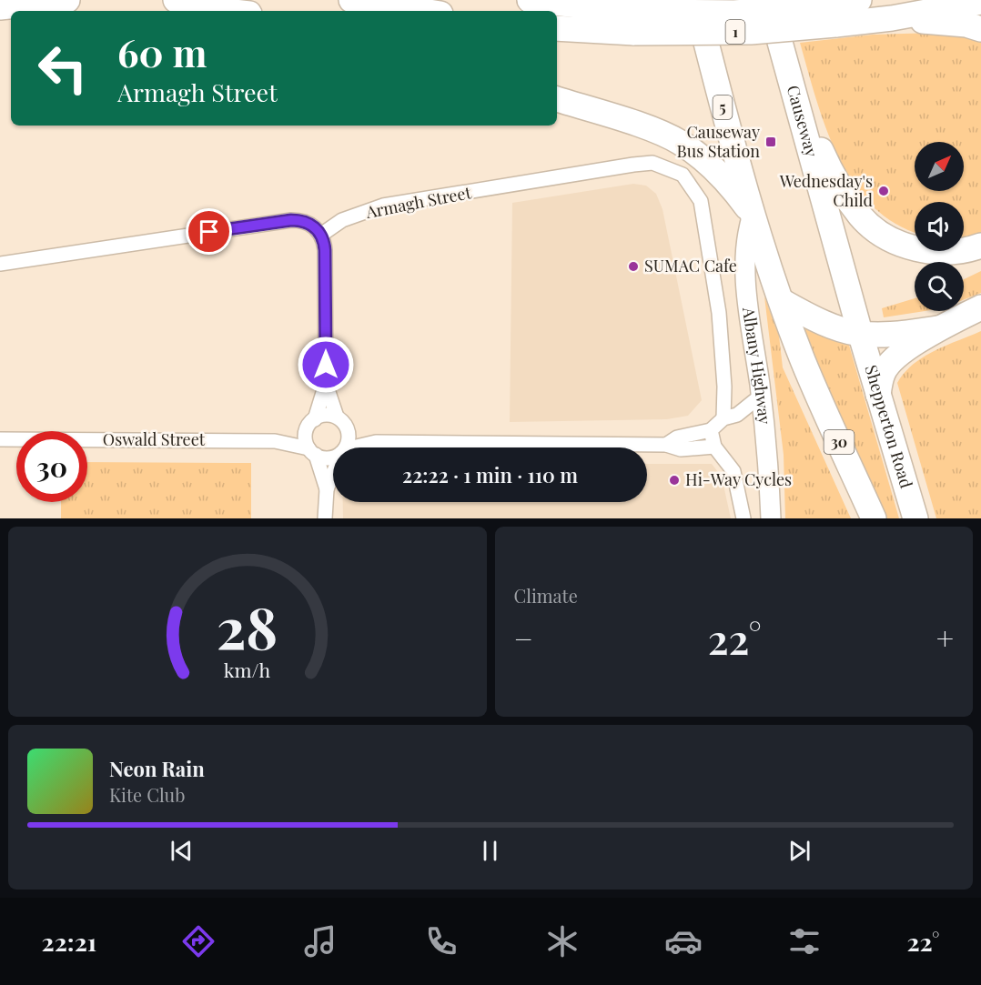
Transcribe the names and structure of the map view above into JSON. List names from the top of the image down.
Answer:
{
  "streets": {
    "highway": [
      "5",
      "Causeway",
      "Shepperton Road",
      "30"
    ],
    "main road": ["Albany Highway"],
    "street": ["Armagh Street", "Oswald Street"]
  },
  "crossings": [
    ["5", "Albany Highway"],
    ["5", "30"],
    ["Causeway", "Shepperton Road"]
  ],
  "places": {
    "transit": ["Causeway Bus Station"],
    "other": ["Wednesday's Child", "SUMAC Cafe", "Hi-Way Cycles"]
  },
  "north": "top right",
  "page": {
    "turn": ["60 m", "Armagh Street"],
    "limit": "30",
    "trip": "22:22 · 1 min · 110 m",
    "tile": "Climate",
    "heat": ["−", "22°", "+"],
    "song": ["Neon Rain", "Kite Club"],
    "tabs": ["22:21", "22°"],
    "gauge": ["28", "km/h"]
  }
}
